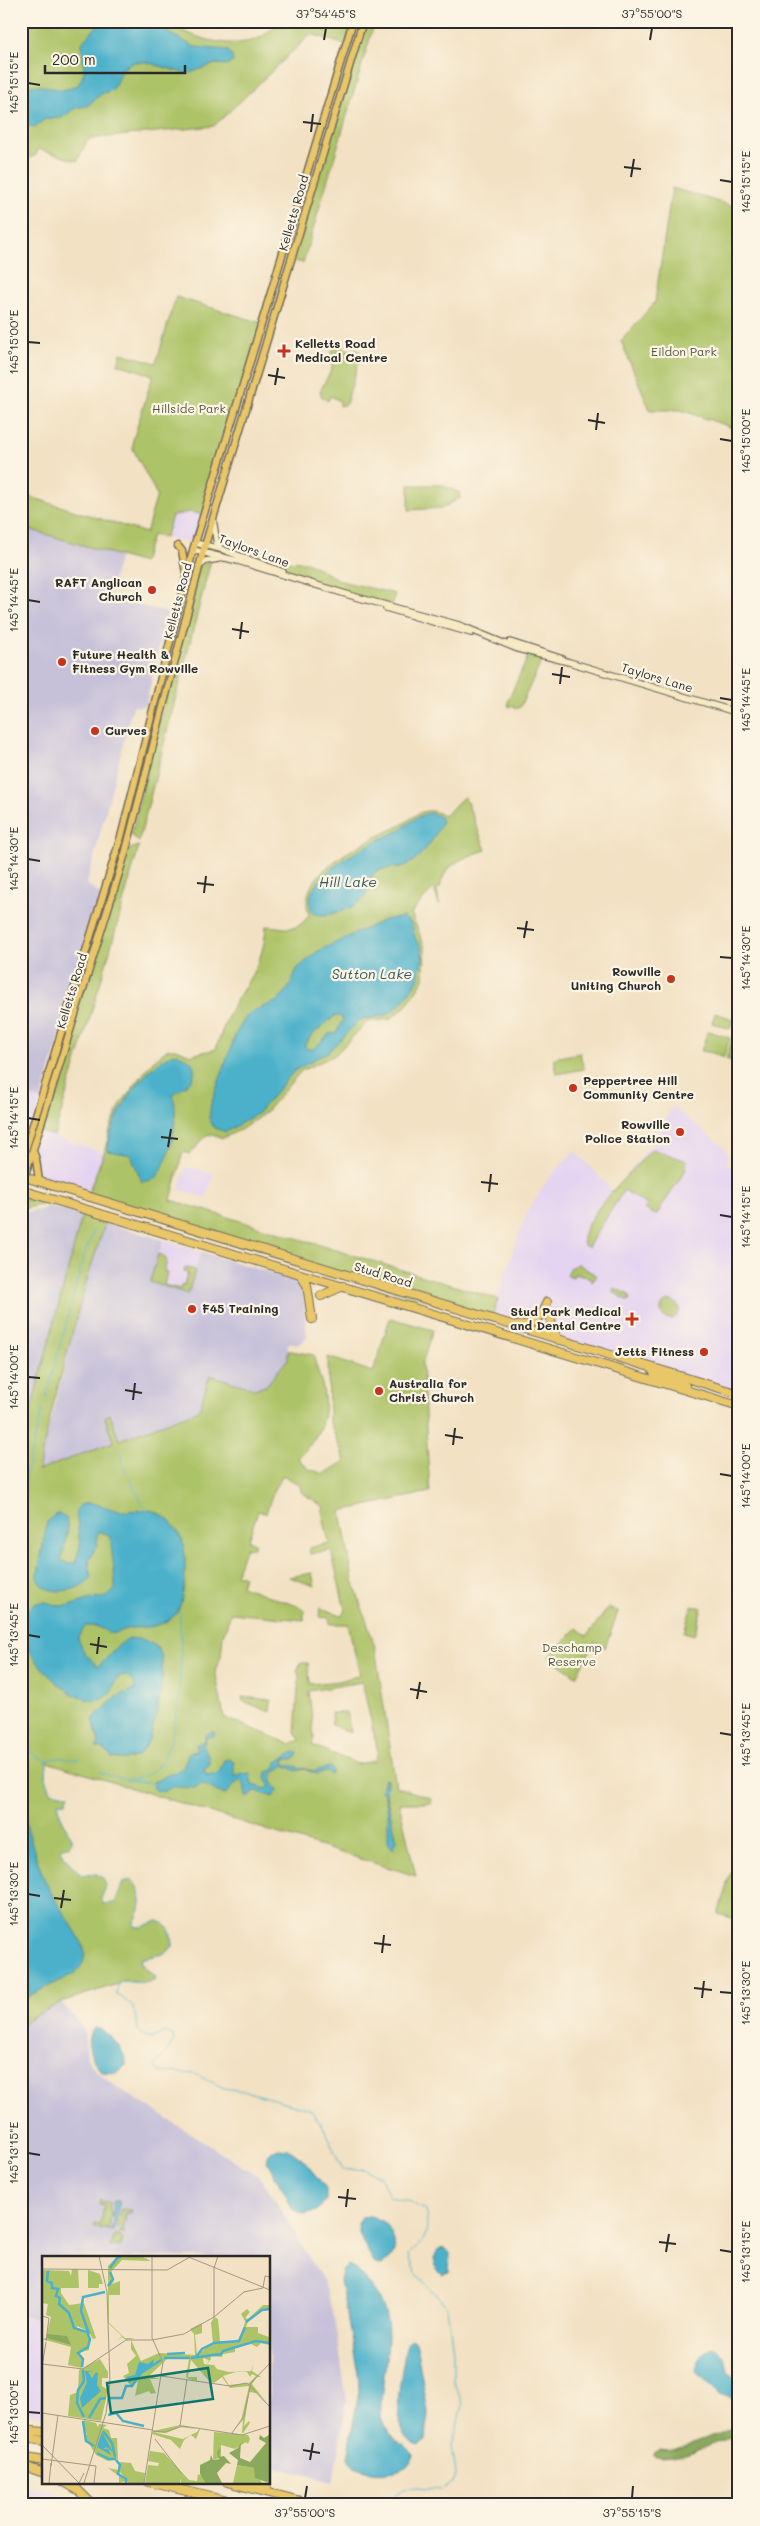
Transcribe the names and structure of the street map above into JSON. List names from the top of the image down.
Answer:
{
  "streets": {
    "highway": ["Stud Road"],
    "main road": ["Kelletts Road", "Taylors Lane"]
  },
  "crossings": [
    ["Kelletts Road", "Taylors Lane"],
    ["Kelletts Road", "Stud Road"]
  ],
  "water": ["Hill Lake", "Sutton Lake"],
  "parks": ["Eildon Park", "Hillside Park", "Deschamp Reserve"],
  "places": {
    "health": ["Kelletts Road Medical Centre", "Stud Park Medical and Dental Centre"],
    "other": [
      "RAFT Anglican Church",
      "Future Health & Fitness Gym Rowville",
      "Curves",
      "Rowville Uniting Church",
      "Peppertree Hill Community Centre",
      "Rowville Police Station",
      "F45 Training",
      "Jetts Fitness",
      "Australia for Christ Church"
    ]
  },
  "scale_bar": "200 m",
  "coordinates": [
    "37°54'45\"S",
    "37°55'00\"S",
    "145°15'15\"E",
    "145°15'00\"E",
    "145°14'45\"E",
    "145°14'30\"E",
    "145°14'15\"E",
    "145°14'00\"E",
    "145°13'45\"E",
    "145°13'30\"E",
    "145°13'15\"E",
    "145°13'00\"E",
    "37°55'15\"S"
  ]
}
